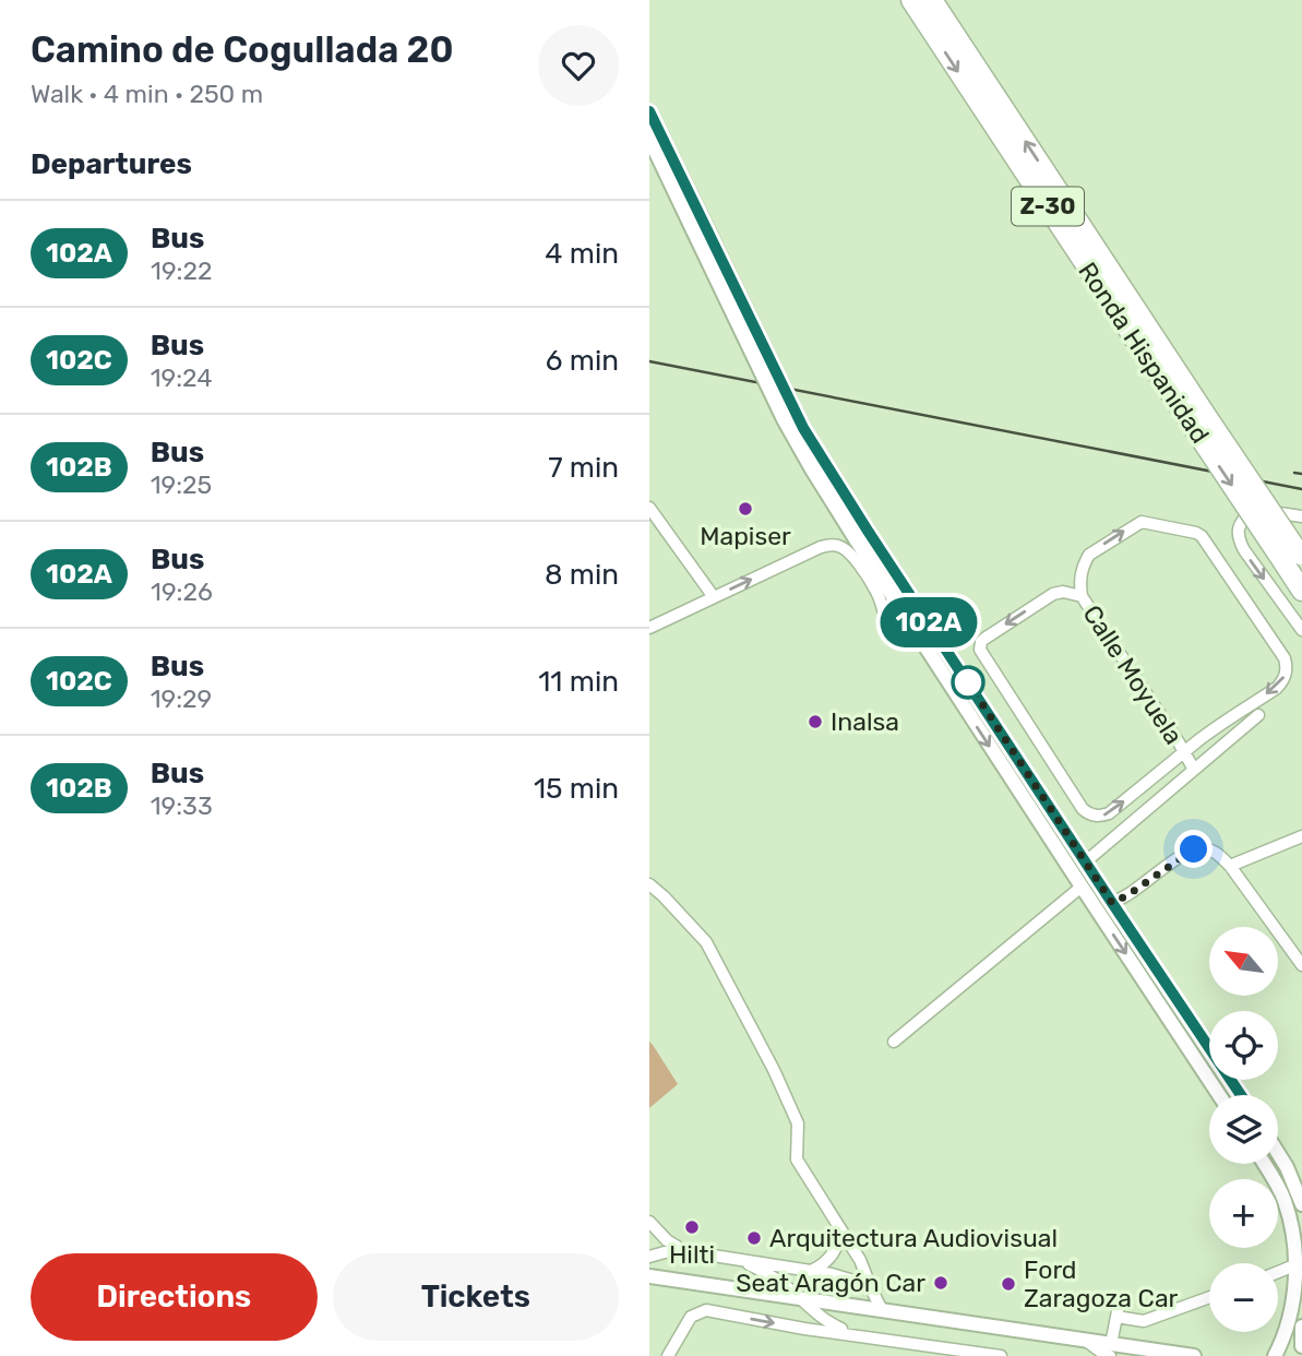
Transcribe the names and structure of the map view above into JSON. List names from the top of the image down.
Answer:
{
  "streets": {
    "highway": ["Z-30", "Ronda Hispanidad"],
    "street": ["Calle Moyuela"]
  },
  "places": [
    "Mapiser",
    "Inalsa",
    "Hilti",
    "Arquitectura Audiovisual",
    "Seat Aragón Car",
    "Ford Zaragoza Car"
  ],
  "lines": ["bus line 102A"],
  "north": "top left",
  "page": {
    "heading": [
      ["Camino de Cogullada 20", "Walk · 4 min · 250 m"],
      "Departures"
    ],
    "on_map": "102A",
    "list": [
      {
        "mark": "102A",
        "name": "Bus",
        "note": "19:22",
        "value": "4 min"
      },
      {
        "mark": "102C",
        "name": "Bus",
        "note": "19:24",
        "value": "6 min"
      },
      {
        "mark": "102B",
        "name": "Bus",
        "note": "19:25",
        "value": "7 min"
      },
      {
        "mark": "102A",
        "name": "Bus",
        "note": "19:26",
        "value": "8 min"
      },
      {
        "mark": "102C",
        "name": "Bus",
        "note": "19:29",
        "value": "11 min"
      },
      {
        "mark": "102B",
        "name": "Bus",
        "note": "19:33",
        "value": "15 min"
      }
    ],
    "map_buttons": ["+", "−"],
    "buttons": ["Directions", "Tickets"]
  }
}
